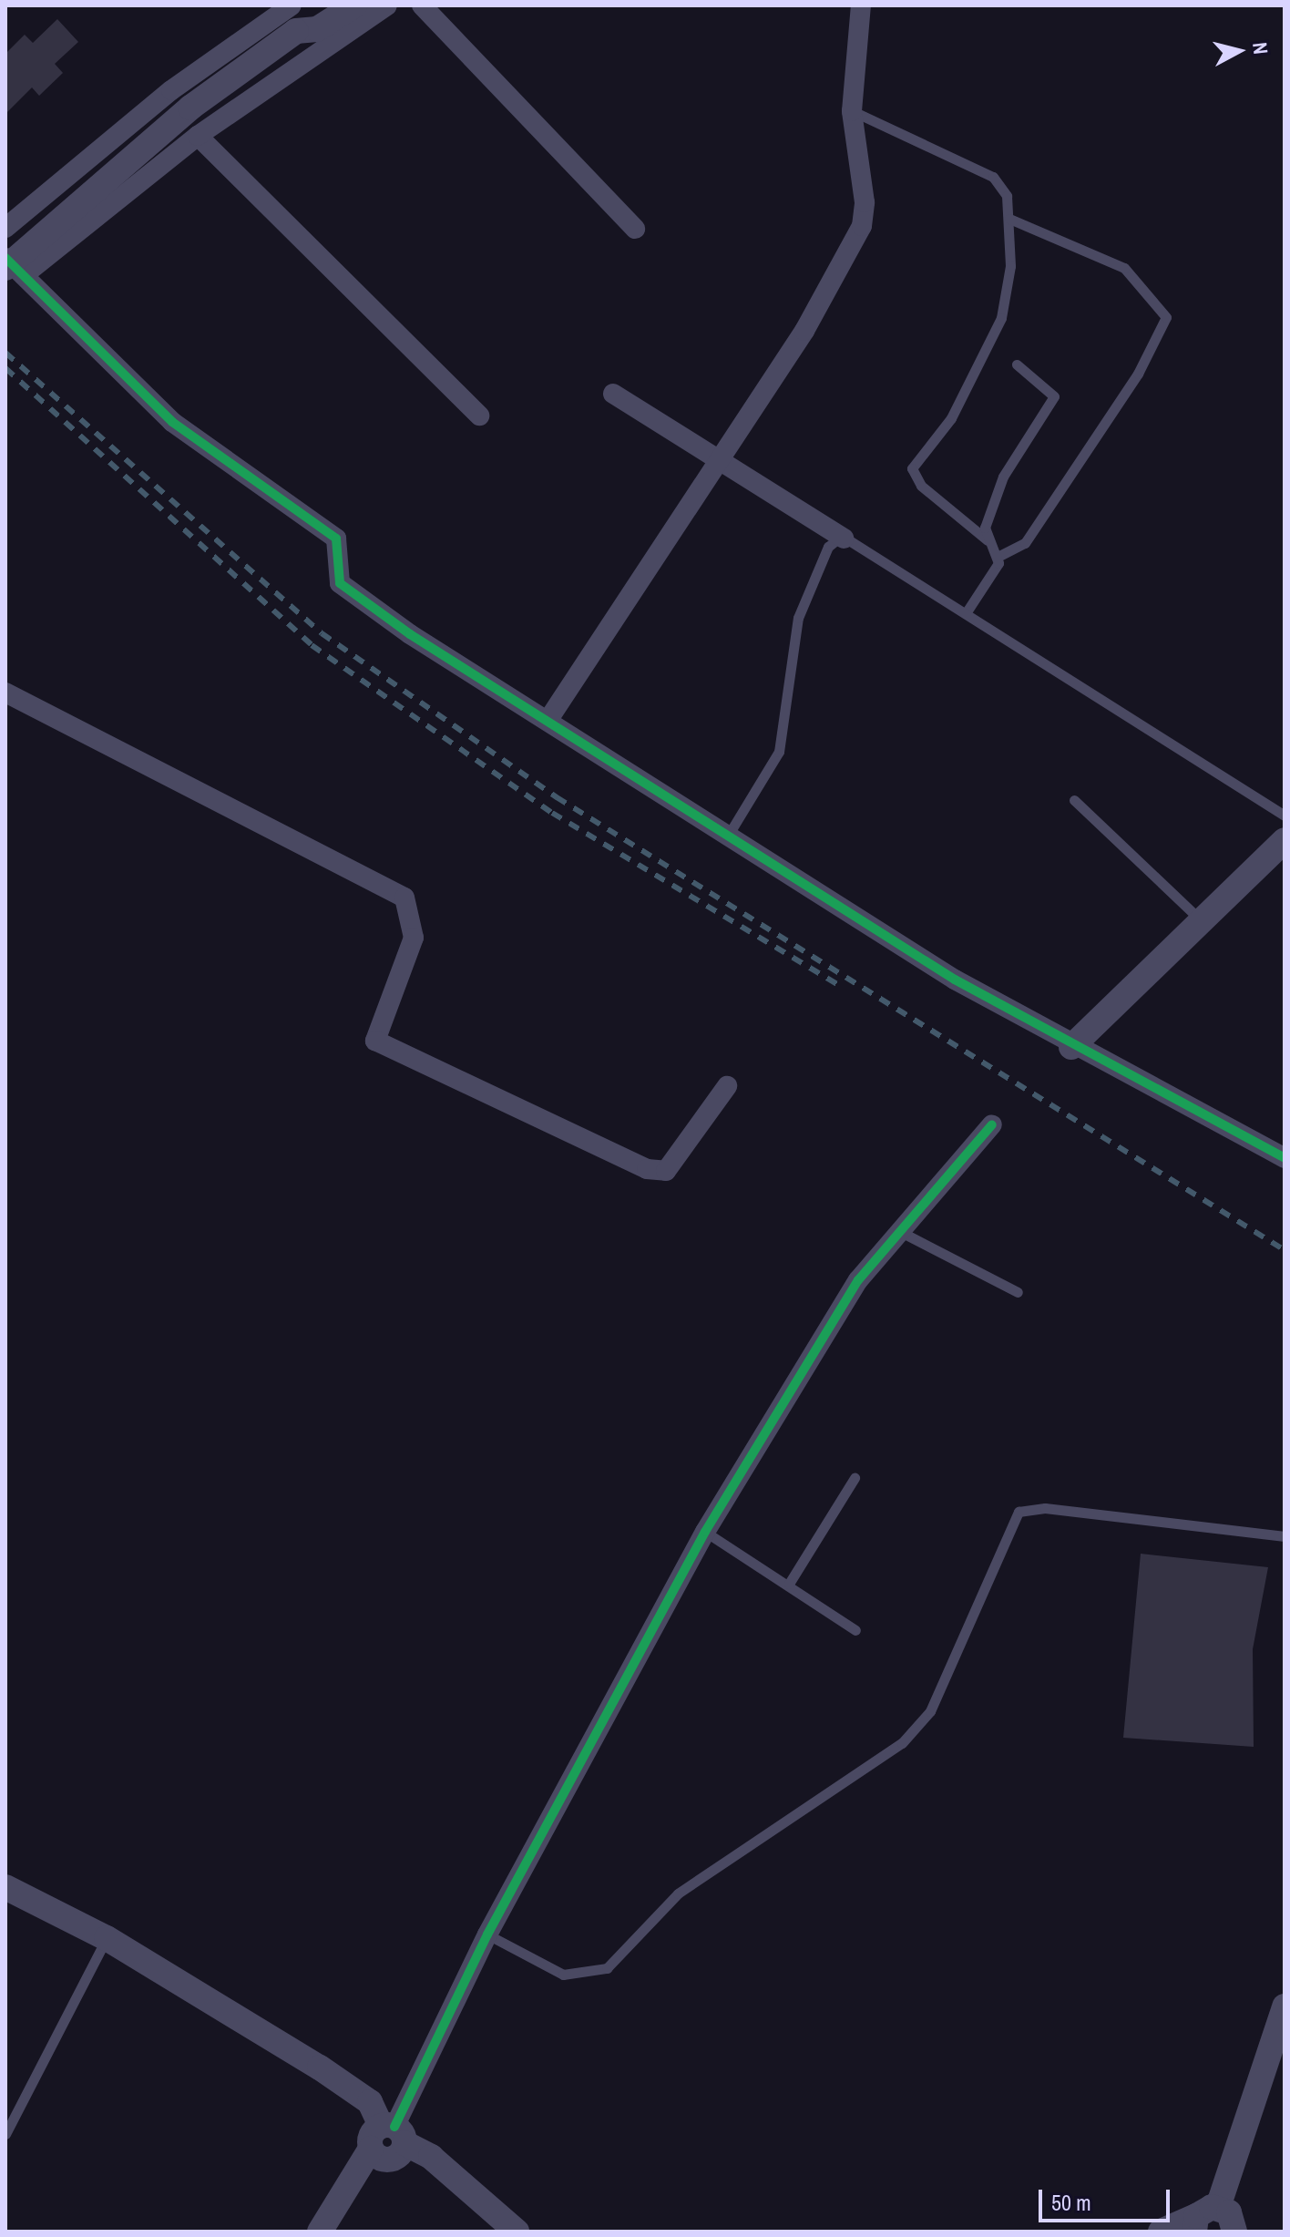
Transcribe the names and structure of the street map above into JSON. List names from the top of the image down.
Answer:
{
  "scale_bar": "50 m",
  "north": "right"
}
